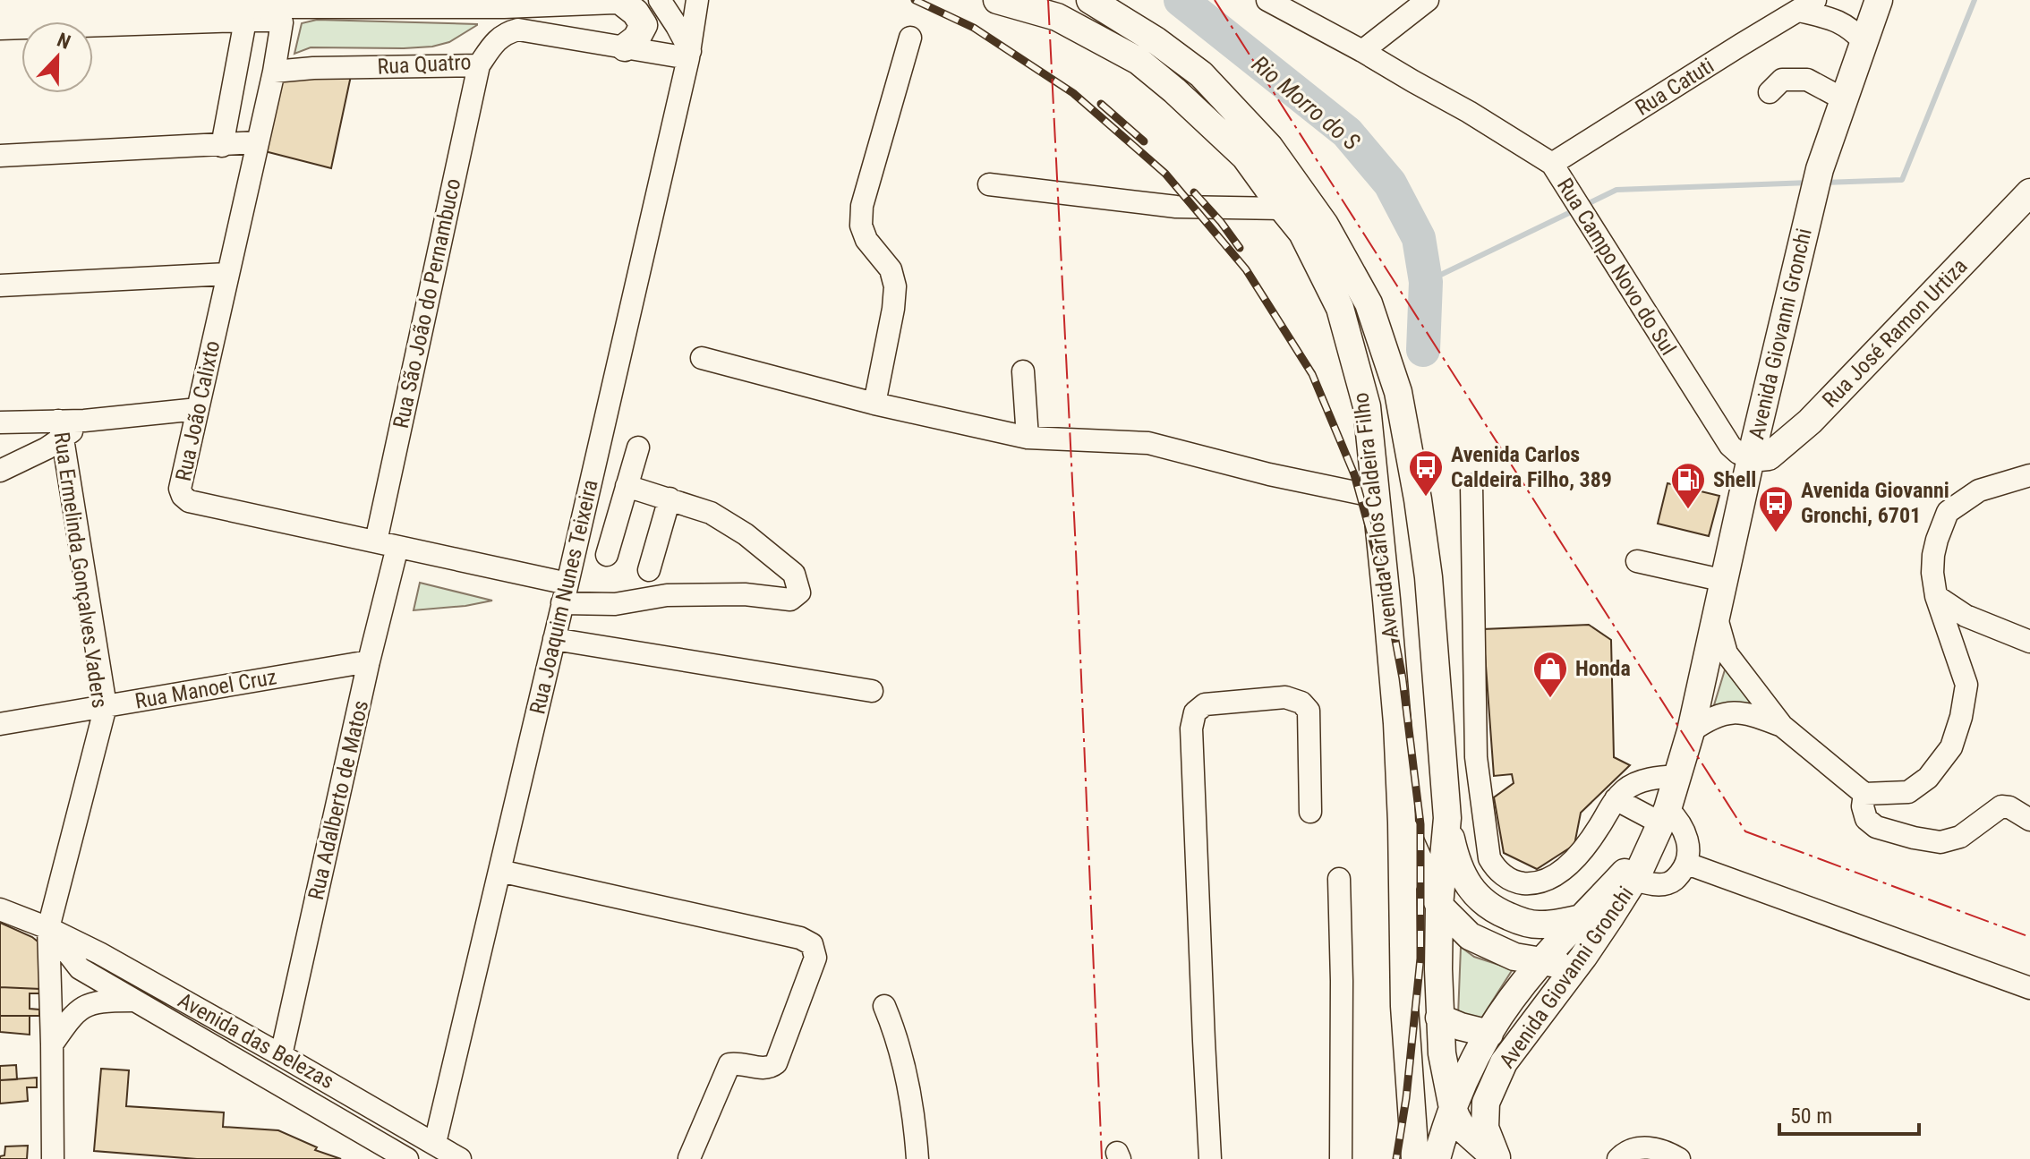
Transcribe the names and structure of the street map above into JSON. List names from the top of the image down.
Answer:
{
  "streets": {
    "main road": ["Rua José Ramon Urtiza", "Avenida Giovanni Gronchi", "Avenida Carlos Caldeira Filho"],
    "street": [
      "Rua Quatro",
      "Rua Catuti",
      "Rua Campo Novo do Sul",
      "Rua São João do Pernambuco",
      "Rua João Calixto",
      "Rua Ermelinda Gonçalves Vaders",
      "Rua Joaquim Nunes Teixeira",
      "Rua Manoel Cruz",
      "Rua Adalberto de Matos",
      "Avenida das Belezas"
    ]
  },
  "crossings": [
    ["Rua Quatro", "Rua São João do Pernambuco"],
    ["Rua Quatro", "Rua João Calixto"],
    ["Rua Quatro", "Rua Joaquim Nunes Teixeira"],
    ["Rua Catuti", "Rua Campo Novo do Sul"],
    ["Rua Catuti", "Avenida Giovanni Gronchi"],
    ["Rua Campo Novo do Sul", "Rua José Ramon Urtiza"],
    ["Rua Campo Novo do Sul", "Avenida Giovanni Gronchi"],
    ["Rua São João do Pernambuco", "Rua João Calixto"],
    ["Rua José Ramon Urtiza", "Avenida Giovanni Gronchi"],
    ["Avenida Giovanni Gronchi", "Avenida Carlos Caldeira Filho"],
    ["Rua João Calixto", "Rua Joaquim Nunes Teixeira"],
    ["Rua João Calixto", "Rua Adalberto de Matos"],
    ["Rua Ermelinda Gonçalves Vaders", "Rua Manoel Cruz"],
    ["Rua Ermelinda Gonçalves Vaders", "Avenida das Belezas"],
    ["Rua Joaquim Nunes Teixeira", "Avenida das Belezas"],
    ["Rua Manoel Cruz", "Rua Adalberto de Matos"],
    ["Rua Adalberto de Matos", "Avenida das Belezas"]
  ],
  "water": ["Rio Morro do S"],
  "places": {
    "bus stop": ["Avenida Carlos Caldeira Filho, 389", "Avenida Giovanni Gronchi, 6701"],
    "fuel station": ["Shell"],
    "shop": ["Honda"]
  },
  "scale_bar": "50 m",
  "north": "top"
}
